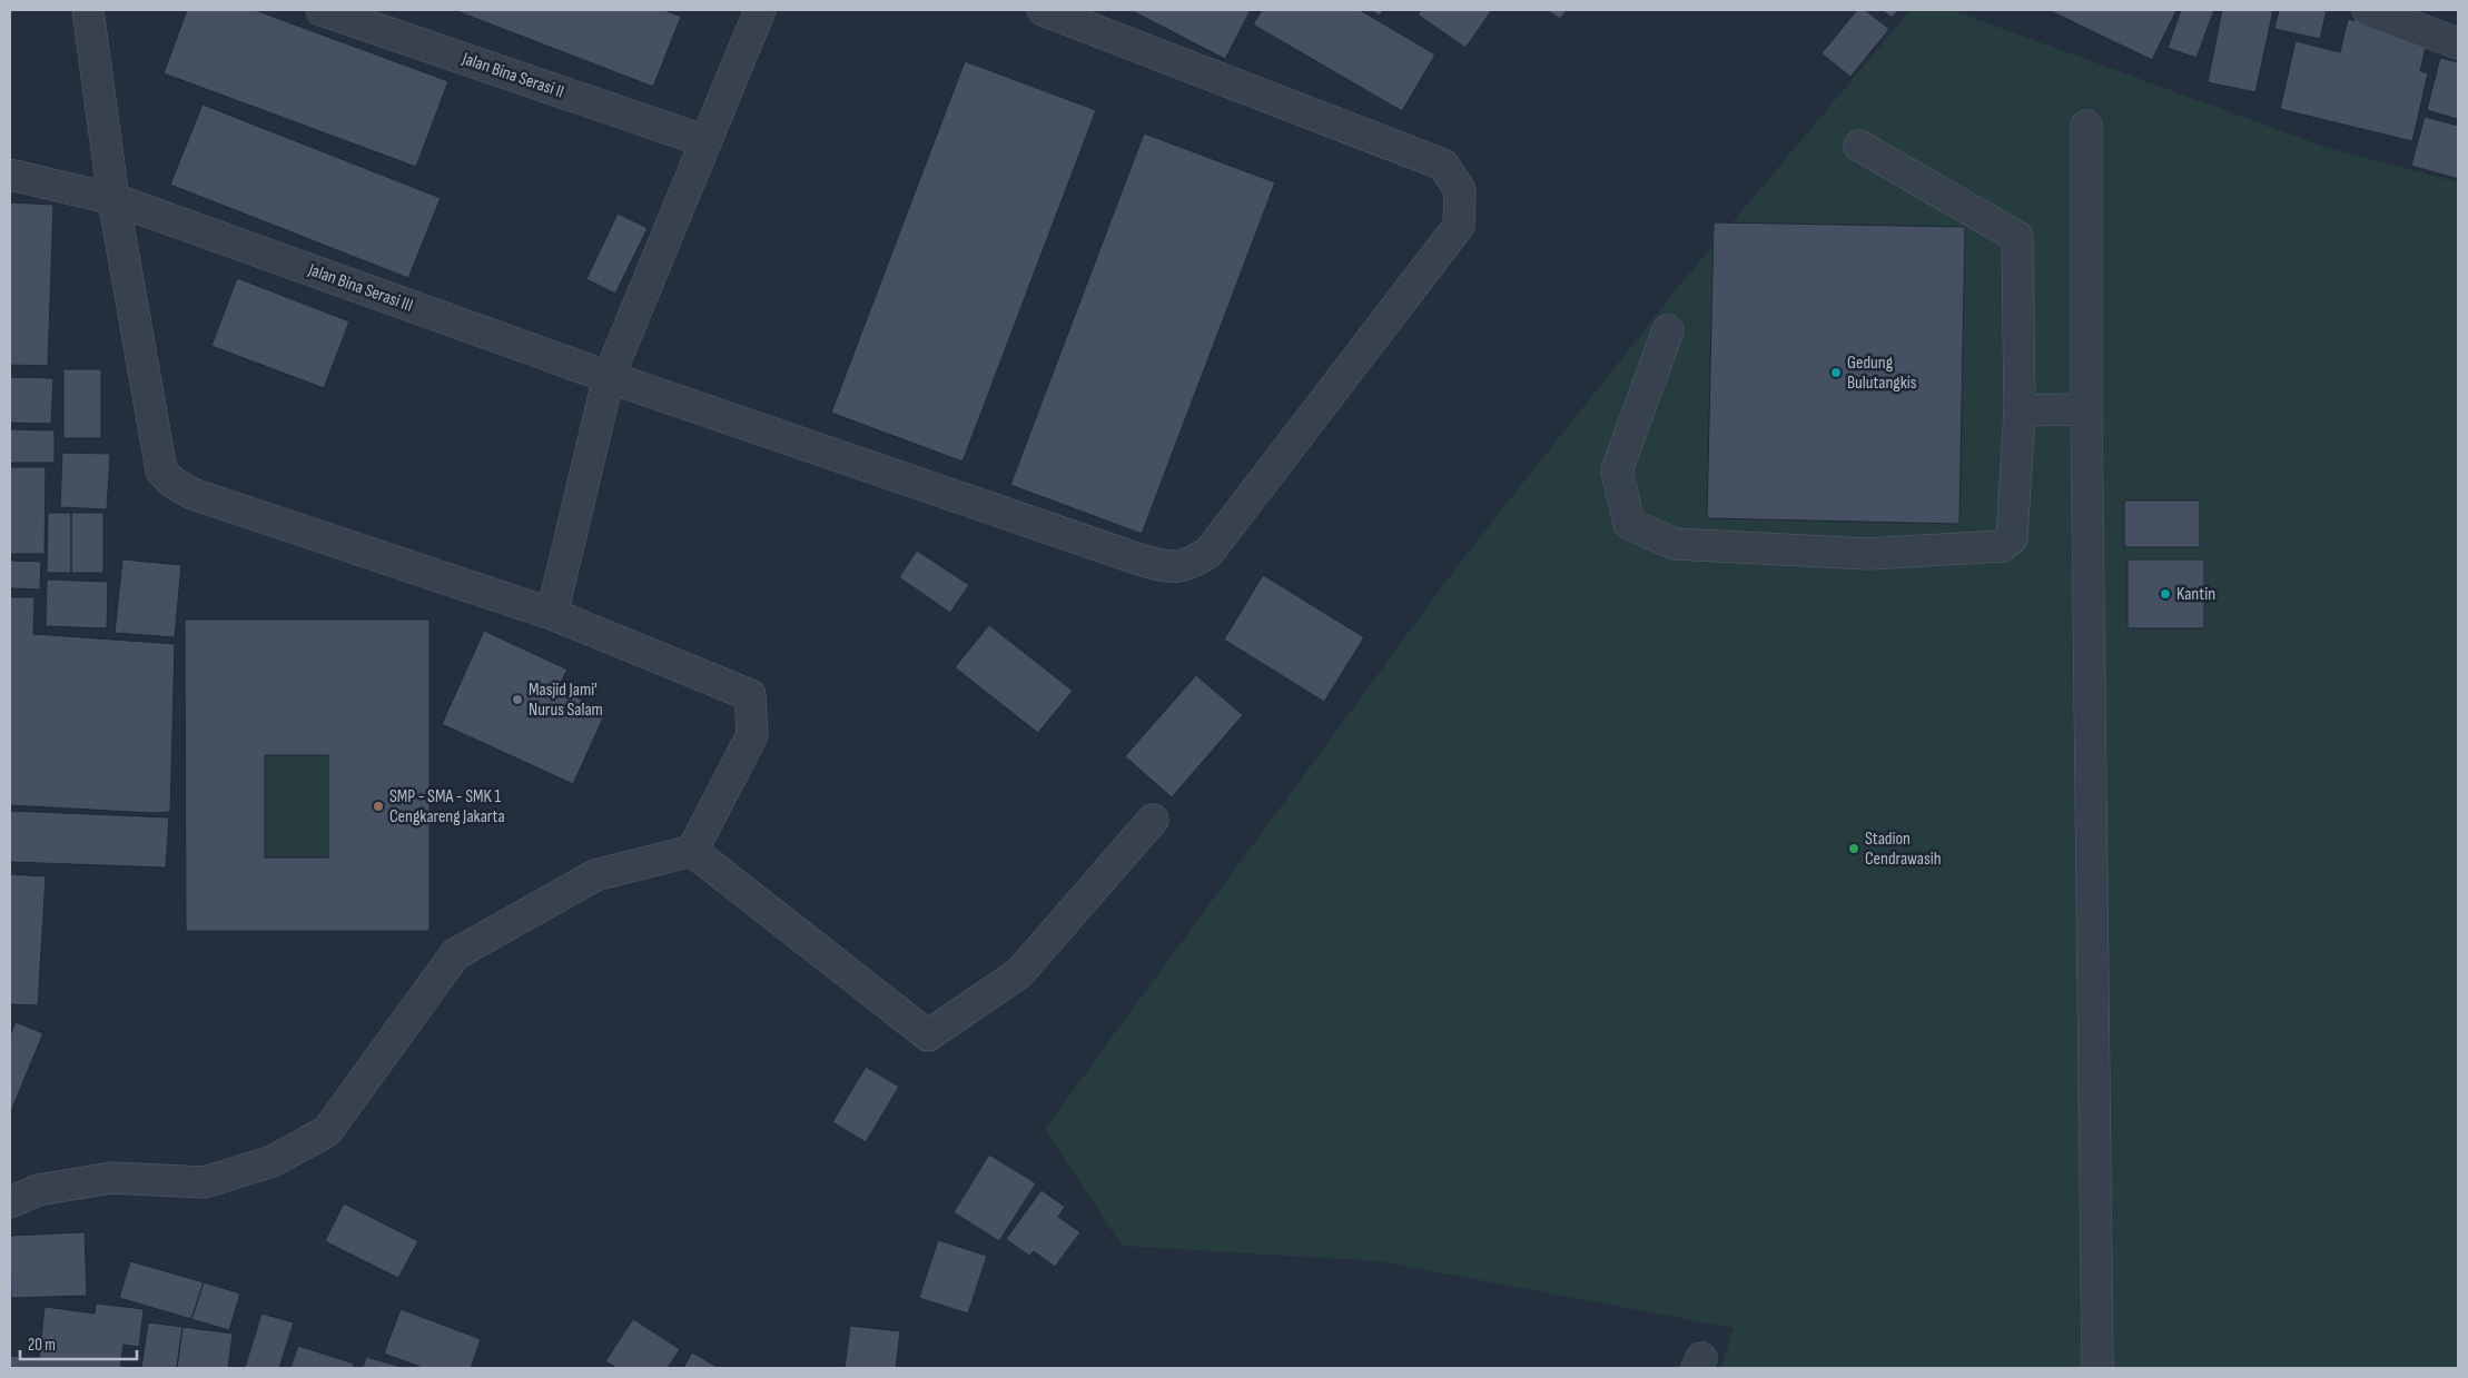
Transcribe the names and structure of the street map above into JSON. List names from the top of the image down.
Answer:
{
  "streets": {
    "street": ["Jalan Bina Serasi II", "Jalan Bina Serasi III"]
  },
  "places": [
    "Gedung Bulutangkis",
    "Kantin",
    "Masjid Jami' Nurus Salam",
    "SMP - SMA - SMK 1 Cengkareng Jakarta",
    "Stadion Cendrawasih"
  ],
  "scale_bar": "20 m"
}
